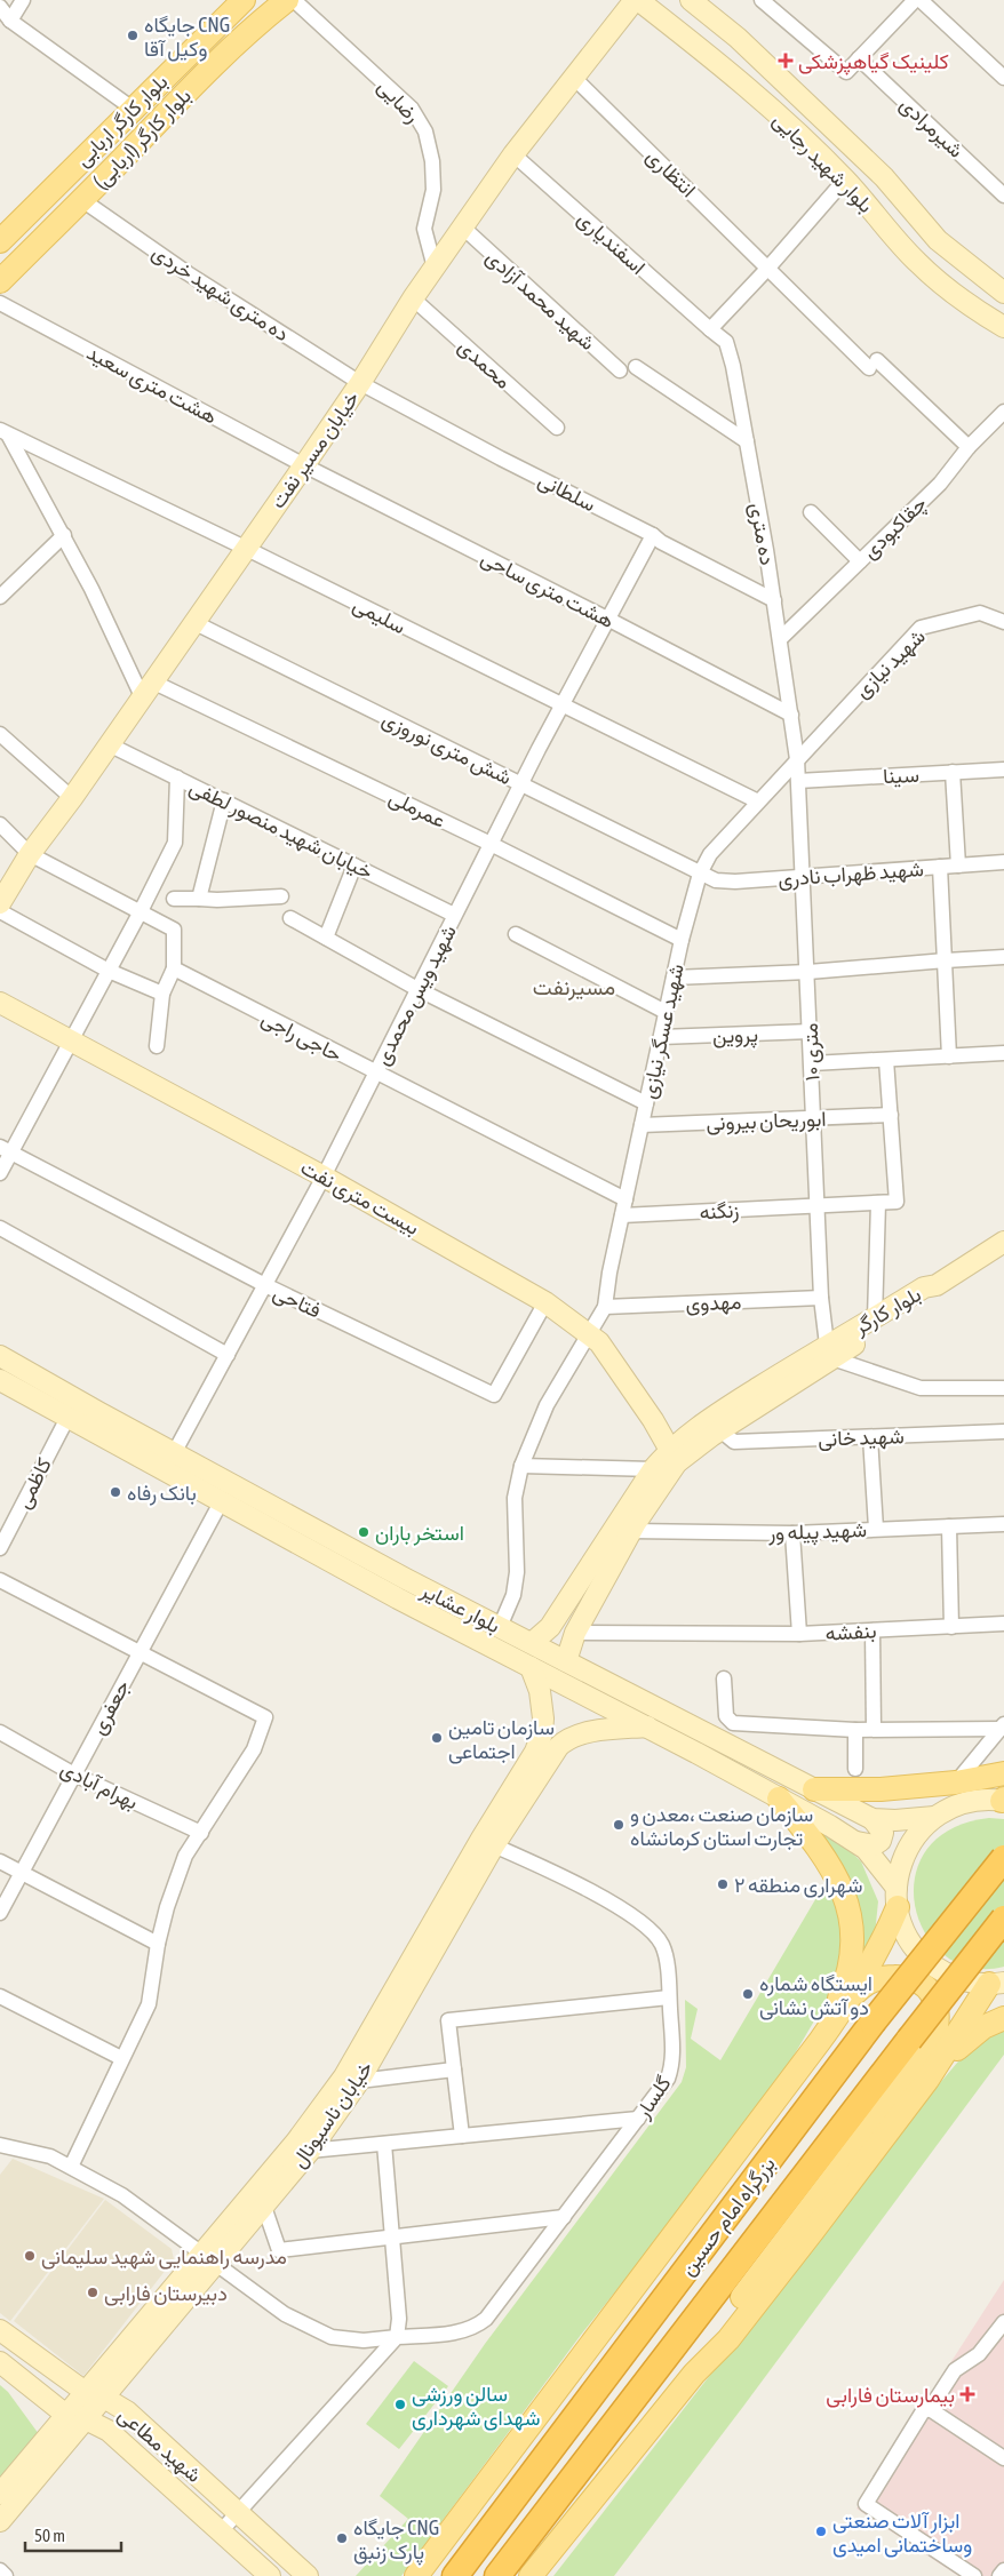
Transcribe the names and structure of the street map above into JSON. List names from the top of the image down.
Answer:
{
  "streets": {
    "highway": ["بزرگراه امام حسین"],
    "main road": ["بلوار کارگر اربابی", "بلوار کارگر (اربابی)"],
    "street": [
      "رضایی",
      "شیرمرادی",
      "بلوار شهید رجایی",
      "انتظاری",
      "اسفندیاری",
      "ده متری شهید خردی",
      "شهید محمد آزادی",
      "محمدی",
      "هشت متری سعید",
      "خیابان مسیر نفت",
      "سلطانی",
      "چقاکبودی",
      "ده متری",
      "هشت متری ساحی",
      "سلیمی",
      "شهید نیازی",
      "شش متری نوروزی",
      "سینا",
      "عمرملی",
      "خیابان شهید منصور لطفی",
      "شهید ظهراب نادری",
      "شهید ویس محمدی",
      "شهید عسگر نیازی",
      "پروین",
      "حاجی راجی",
      "۱۰ متری",
      "ابوریحان بیرونی",
      "بیست متری نفت",
      "زنگنه",
      "فتاحی",
      "مهدوی",
      "بلوار کارگر",
      "شهید خانی",
      "کاظمی",
      "شهید پیله ور",
      "بلوار عشایر",
      "بنفشه",
      "جعفری",
      "بهرام آبادی",
      "گلسار",
      "خیابان ناسیونال",
      "شهید مطاعی"
    ]
  },
  "crossings": [
    ["رضایی", "خیابان مسیر نفت"],
    ["بلوار کارگر (اربابی)", "ده متری شهید خردی"],
    ["بلوار شهید رجایی", "خیابان مسیر نفت"],
    ["انتظاری", "خیابان مسیر نفت"],
    ["انتظاری", "چقاکبودی"],
    ["اسفندیاری", "خیابان مسیر نفت"],
    ["اسفندیاری", "ده متری"],
    ["ده متری شهید خردی", "خیابان مسیر نفت"],
    ["ده متری شهید خردی", "سلطانی"],
    ["شهید محمد آزادی", "خیابان مسیر نفت"],
    ["محمدی", "خیابان مسیر نفت"],
    ["هشت متری سعید", "خیابان مسیر نفت"],
    ["هشت متری سعید", "هشت متری ساحی"],
    ["خیابان مسیر نفت", "سلطانی"],
    ["خیابان مسیر نفت", "هشت متری ساحی"],
    ["خیابان مسیر نفت", "سلیمی"],
    ["خیابان مسیر نفت", "شش متری نوروزی"],
    ["خیابان مسیر نفت", "عمرملی"],
    ["خیابان مسیر نفت", "خیابان شهید منصور لطفی"],
    ["سلطانی", "ده متری"],
    ["سلطانی", "شهید ویس محمدی"],
    ["چقاکبودی", "ده متری"],
    ["ده متری", "هشت متری ساحی"],
    ["ده متری", "شهید نیازی"],
    ["ده متری", "شهید عسگر نیازی"],
    ["ده متری", "۱۰ متری"],
    ["هشت متری ساحی", "شهید ویس محمدی"],
    ["سلیمی", "شهید ویس محمدی"],
    ["سلیمی", "شهید عسگر نیازی"],
    ["شهید نیازی", "شهید عسگر نیازی"],
    ["شهید نیازی", "۱۰ متری"],
    ["شش متری نوروزی", "شهید ظهراب نادری"],
    ["شش متری نوروزی", "شهید ویس محمدی"],
    ["شش متری نوروزی", "شهید عسگر نیازی"],
    ["سینا", "۱۰ متری"],
    ["عمرملی", "شهید ویس محمدی"],
    ["عمرملی", "شهید عسگر نیازی"],
    ["خیابان شهید منصور لطفی", "شهید ویس محمدی"],
    ["شهید ظهراب نادری", "شهید عسگر نیازی"],
    ["شهید ظهراب نادری", "۱۰ متری"],
    ["شهید ویس محمدی", "حاجی راجی"],
    ["شهید ویس محمدی", "بیست متری نفت"],
    ["شهید ویس محمدی", "فتاحی"],
    ["شهید ویس محمدی", "بلوار عشایر"],
    ["شهید عسگر نیازی", "پروین"],
    ["شهید عسگر نیازی", "حاجی راجی"],
    ["شهید عسگر نیازی", "۱۰ متری"],
    ["شهید عسگر نیازی", "ابوریحان بیرونی"],
    ["شهید عسگر نیازی", "بیست متری نفت"],
    ["شهید عسگر نیازی", "زنگنه"],
    ["شهید عسگر نیازی", "مهدوی"],
    ["شهید عسگر نیازی", "بلوار عشایر"],
    ["پروین", "۱۰ متری"],
    ["۱۰ متری", "ابوریحان بیرونی"],
    ["۱۰ متری", "زنگنه"],
    ["۱۰ متری", "مهدوی"],
    ["۱۰ متری", "بلوار کارگر"],
    ["بیست متری نفت", "فتاحی"],
    ["بیست متری نفت", "بلوار کارگر"],
    ["بلوار کارگر", "شهید خانی"],
    ["بلوار کارگر", "شهید پیله ور"],
    ["بلوار کارگر", "بلوار عشایر"],
    ["کاظمی", "بلوار عشایر"],
    ["شهید پیله ور", "بنفشه"],
    ["بلوار عشایر", "جعفری"],
    ["بلوار عشایر", "خیابان ناسیونال"],
    ["جعفری", "بهرام آبادی"],
    ["گلسار", "خیابان ناسیونال"],
    ["خیابان ناسیونال", "شهید مطاعی"]
  ],
  "districts": ["مسیرنفت"],
  "places": {
    "other": [
      "جایگاه CNG وکیل آقا",
      "بانک رفاه",
      "استخر باران",
      "سازمان تامین اجتماعی",
      "سازمان صنعت ،معدن و تجارت استان کرمانشاه",
      "شهراری منطقه ۲",
      "ایستگاه شماره دو آتش نشانی",
      "مدرسه راهنمایی شهید سلیمانی",
      "دبیرستان فارابی",
      "سالن ورزشی شهدای شهرداری",
      "ابزار آلات صنعتی وساختمانی امیدی",
      "جایگاه CNG پارک زنبق"
    ],
    "health": ["کلینیک گیاهپزشکی", "بیمارستان فارابی"]
  },
  "scale_bar": "50 m"
}
